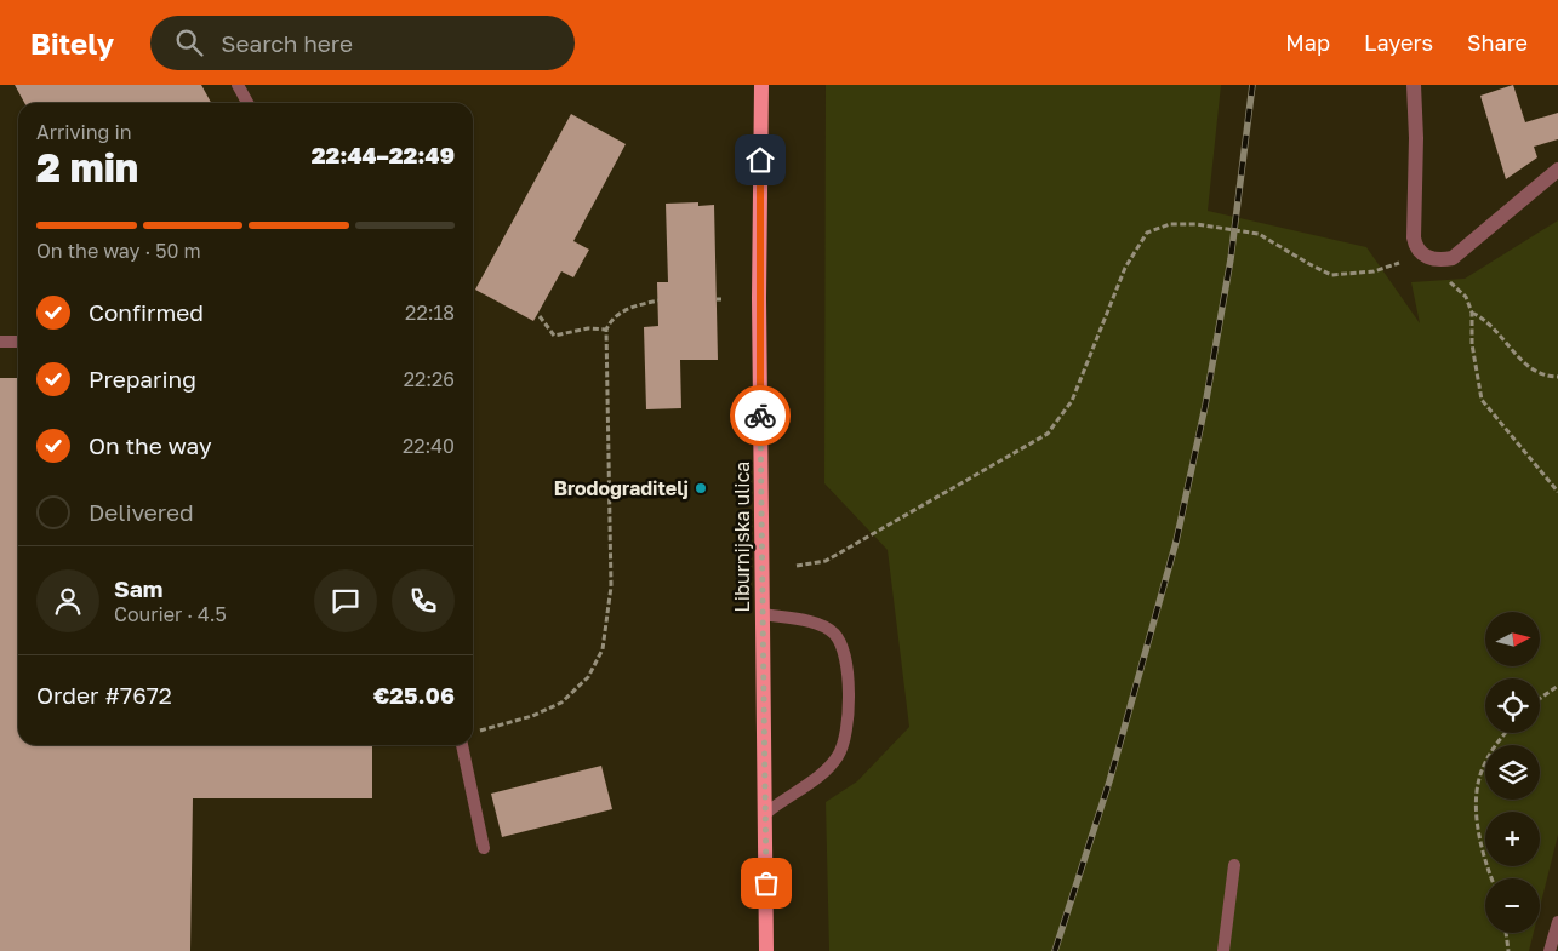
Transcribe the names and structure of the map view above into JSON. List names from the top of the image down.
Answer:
{
  "streets": {
    "main road": ["Liburnijska ulica"]
  },
  "places": ["Brodograditelj"],
  "north": "right",
  "page": {
    "header": "Bitely",
    "search": "Search here",
    "nav": ["Map", "Layers", "Share"],
    "heading": ["2 min", "Arriving in", "22:44–22:49"],
    "panel": [
      "Sam",
      "Courier · 4.5",
      "Order #7672",
      "€25.06"
    ],
    "bar": "On the way · 50 m",
    "list": [
      ["Confirmed", "22:18"],
      ["Preparing", "22:26"],
      ["On the way", "22:40"],
      "Delivered"
    ],
    "map_buttons": ["+", "−"]
  }
}
